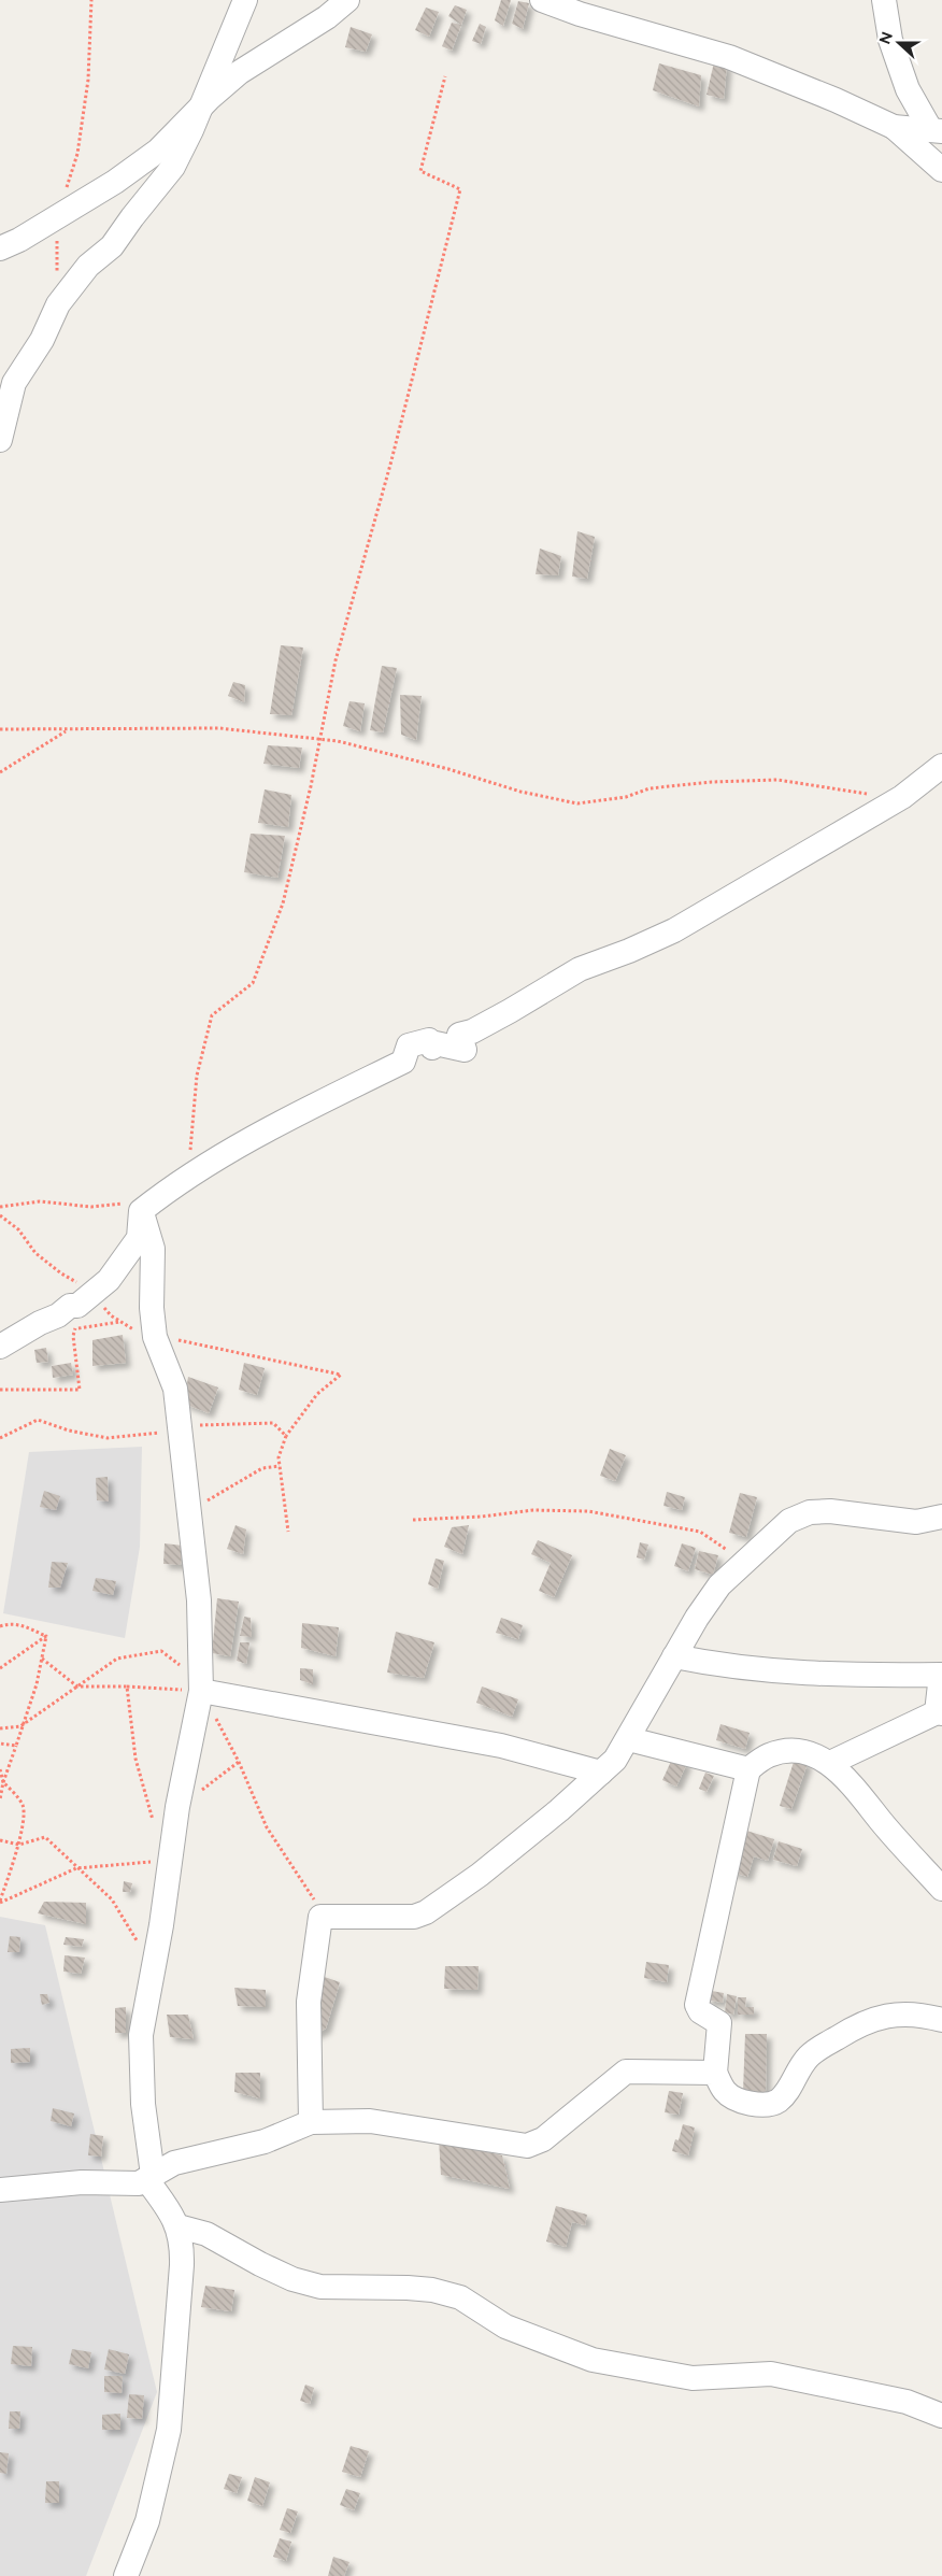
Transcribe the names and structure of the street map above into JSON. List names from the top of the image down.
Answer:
{
  "north": "left"
}
